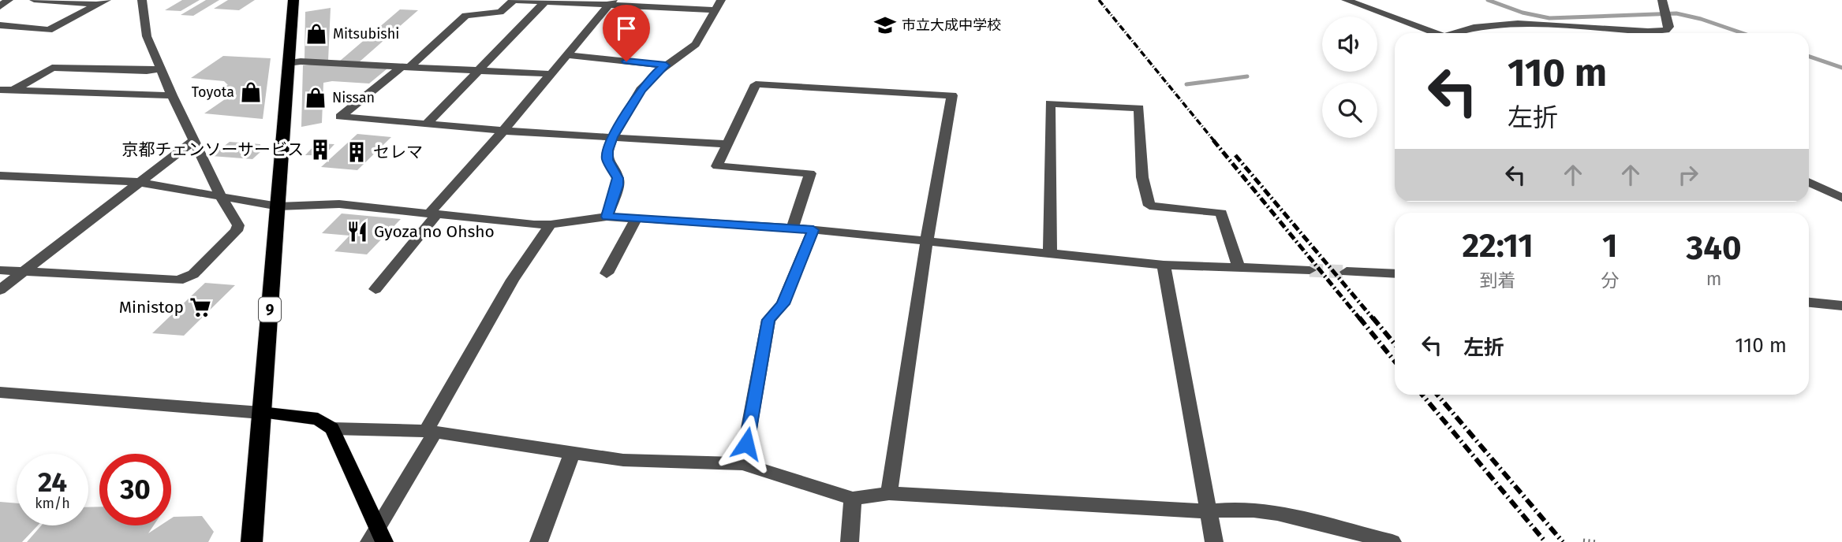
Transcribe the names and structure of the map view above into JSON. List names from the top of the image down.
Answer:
{
  "streets": {
    "highway": ["9"]
  },
  "places": {
    "school or university": ["市立大成中学校"],
    "shop": ["Mitsubishi", "Toyota", "Nissan"],
    "building": ["京都チェンソーサービス", "セレマ"],
    "restaurant": ["Gyoza no Ohsho"],
    "supermarket": ["Ministop"]
  },
  "page": {
    "turn": ["110 m", "左折"],
    "eta": [
      "22:11",
      "到着",
      "1",
      "分",
      "340",
      "m"
    ],
    "list": [
      {
        "name": "左折",
        "value": "110 m"
      }
    ],
    "speed": "24 km/h",
    "limit": "30"
  }
}
